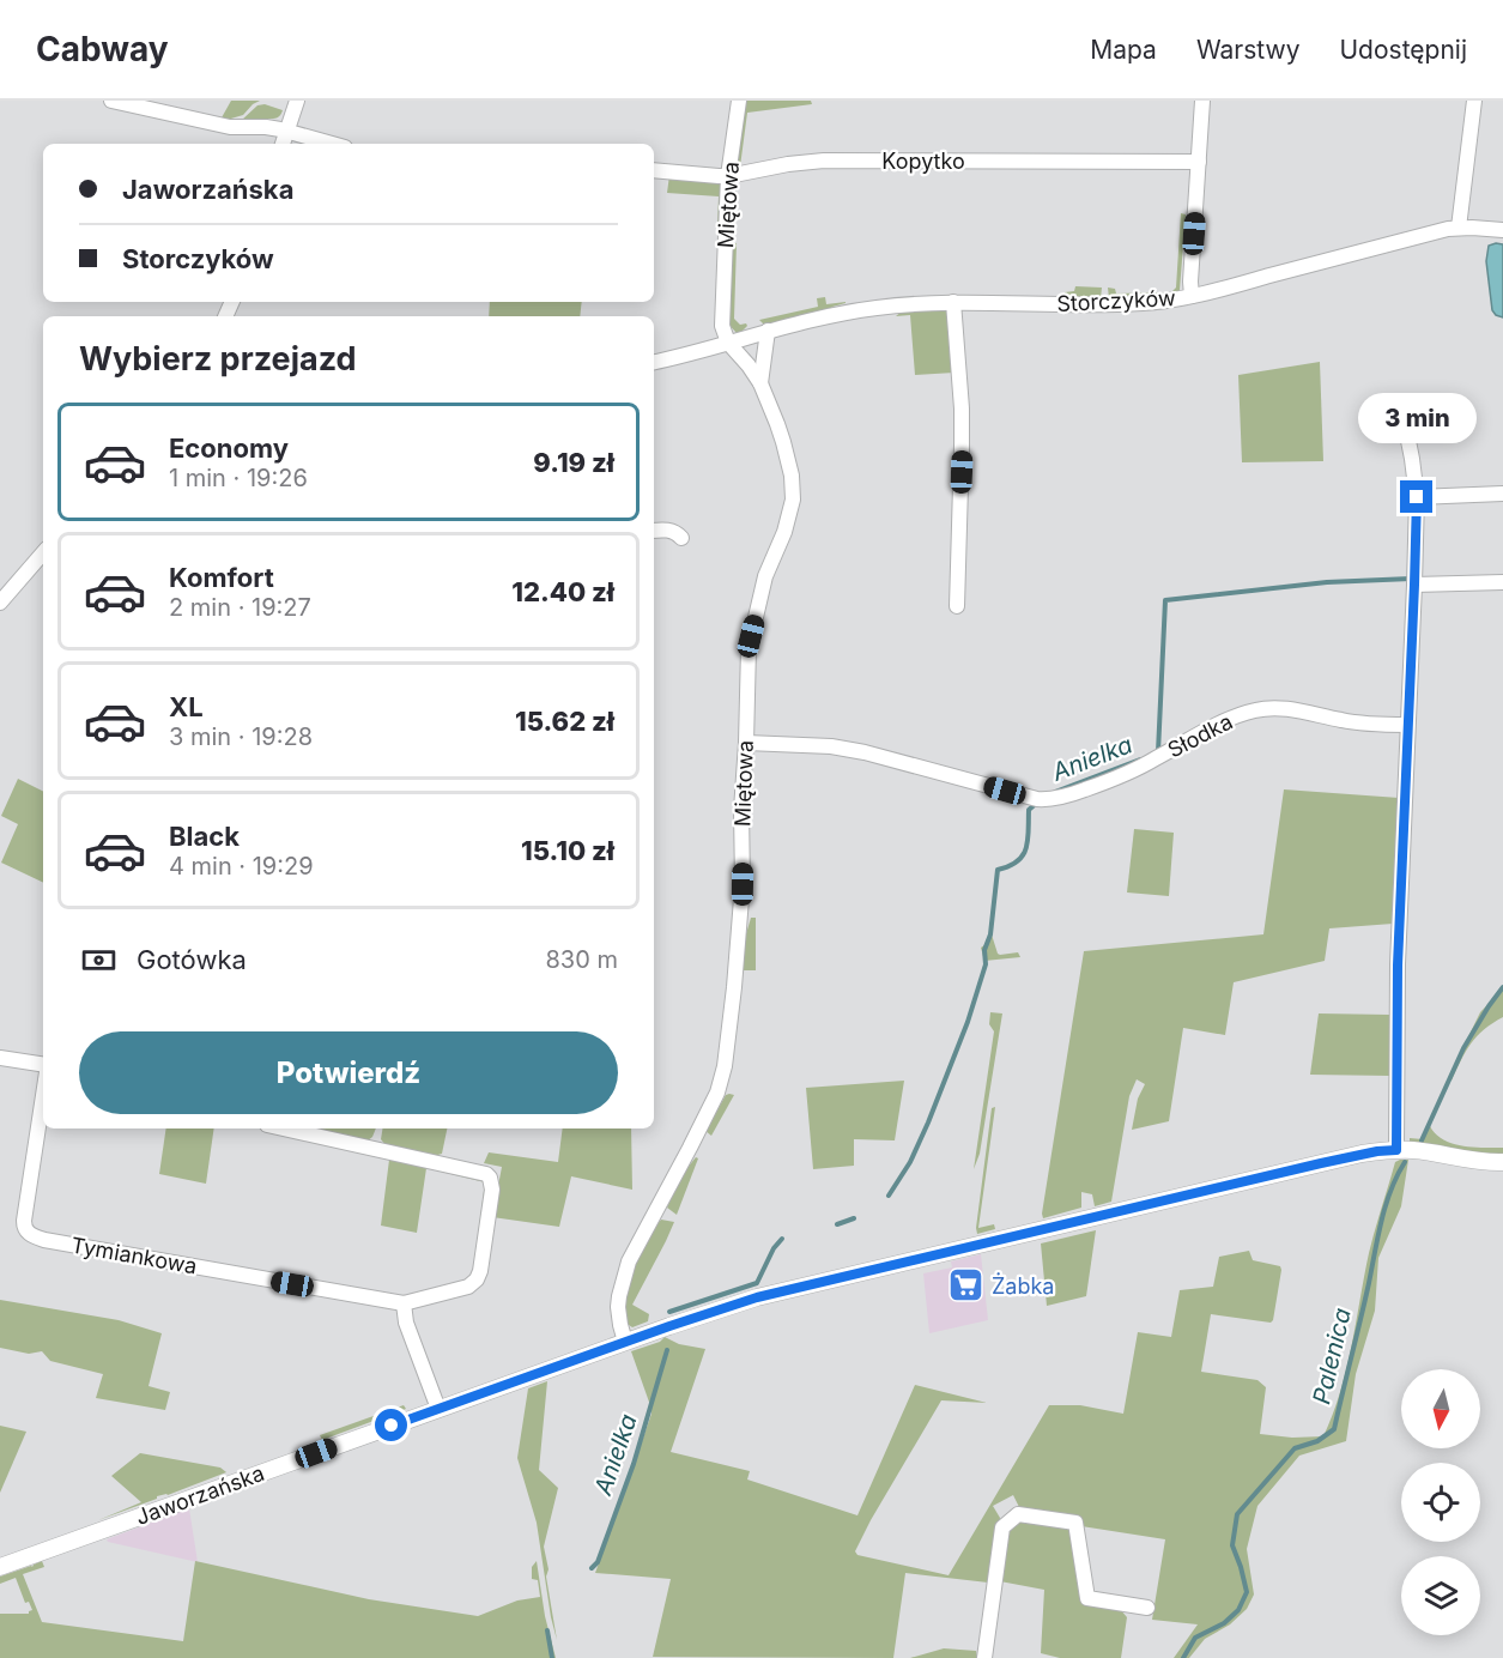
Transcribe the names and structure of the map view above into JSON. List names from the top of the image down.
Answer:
{
  "streets": {
    "street": [
      "Kopytko",
      "Miętowa",
      "Storczyków",
      "Słodka",
      "Tymiankowa",
      "Jaworzańska"
    ]
  },
  "crossings": [
    ["Kopytko", "Miętowa"],
    ["Miętowa", "Storczyków"],
    ["Miętowa", "Słodka"],
    ["Miętowa", "Jaworzańska"]
  ],
  "water": ["Anielka", "Palenica"],
  "places": {
    "supermarket": ["Żabka"]
  },
  "north": "bottom",
  "page": {
    "header": "Cabway",
    "nav": ["Mapa", "Warstwy", "Udostępnij"],
    "banner": ["Jaworzańska", "Storczyków"],
    "heading": "Wybierz przejazd",
    "bubble": "3 min",
    "list": [
      {
        "name": "Economy",
        "note": "1 min · 19:26",
        "value": "9.19 zł"
      },
      {
        "name": "Komfort",
        "note": "2 min · 19:27",
        "value": "12.40 zł"
      },
      {
        "name": "XL",
        "note": "3 min · 19:28",
        "value": "15.62 zł"
      },
      {
        "name": "Black",
        "note": "4 min · 19:29",
        "value": "15.10 zł"
      }
    ],
    "pay": ["Gotówka", "830 m"],
    "buttons": "Potwierdź"
  }
}
